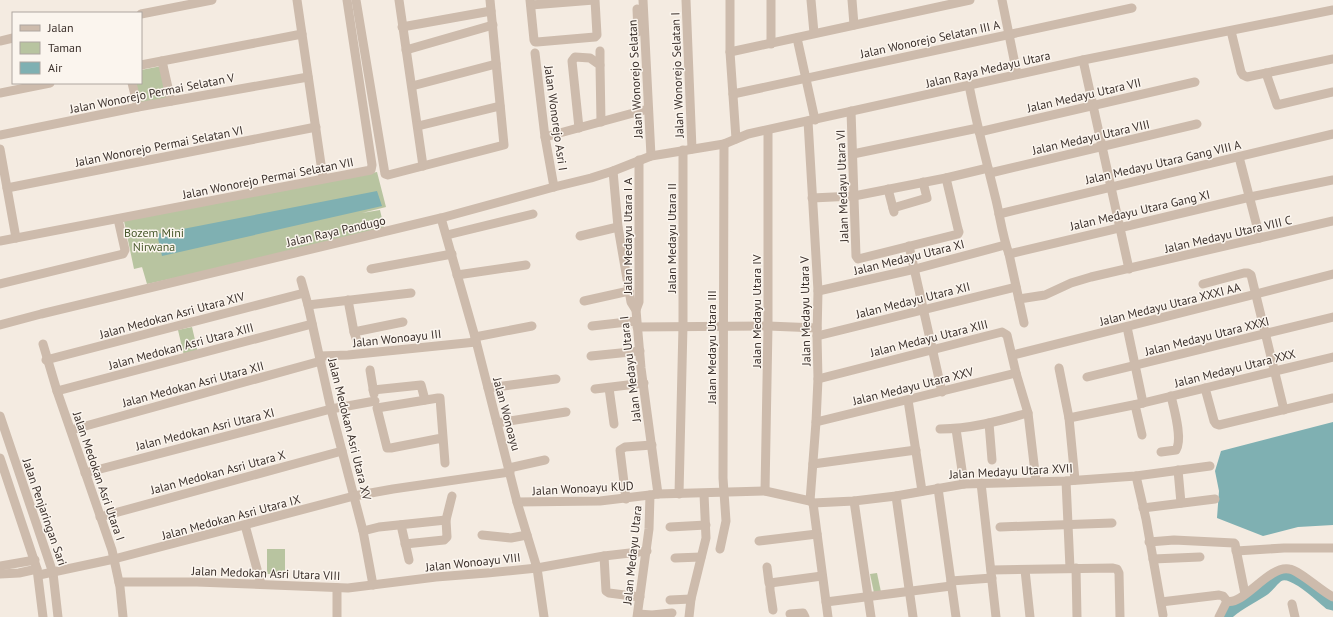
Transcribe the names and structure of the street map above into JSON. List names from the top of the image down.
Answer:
{
  "streets": {
    "street": [
      "Jalan Wonorejo Selatan III A",
      "Jalan Raya Medayu Utara",
      "Jalan Wonorejo Selatan I",
      "Jalan Wonorejo Selatan",
      "Jalan Wonorejo Permai Selatan V",
      "Jalan Medayu Utara VII",
      "Jalan Wonorejo Asri I",
      "Jalan Medayu Utara VIII",
      "Jalan Wonorejo Permai Selatan VI",
      "Jalan Medayu Utara Gang VIII A",
      "Jalan Wonorejo Permai Selatan VII",
      "Jalan Medayu Utara VI",
      "Jalan Medayu Utara Gang XI",
      "Jalan Raya Pandugo",
      "Jalan Medayu Utara VIII C",
      "Jalan Medayu Utara I A",
      "Jalan Medayu Utara II",
      "Jalan Medayu Utara XI",
      "Jalan Medayu Utara XII",
      "Jalan Medayu Utara XXXI AA",
      "Jalan Medayu Utara IV",
      "Jalan Medayu Utara V",
      "Jalan Medokan Asri Utara XIV",
      "Jalan Medayu Utara XXXI",
      "Jalan Wonoayu III",
      "Jalan Medayu Utara XIII",
      "Jalan Medokan Asri Utara XIII",
      "Jalan Medayu Utara III",
      "Jalan Medayu Utara XXX",
      "Jalan Medayu Utara I",
      "Jalan Medokan Asri Utara XII",
      "Jalan Medayu Utara XXV",
      "Jalan Wonoayu",
      "Jalan Medokan Asri Utara XI",
      "Jalan Medokan Asri Utara XV",
      "Jalan Medayu Utara XVII",
      "Jalan Medokan Asri Utara X",
      "Jalan Medokan Asri Utara I",
      "Jalan Wonoayu KUD",
      "Jalan Penjaringan Sari",
      "Jalan Medokan Asri Utara IX",
      "Jalan Medayu Utara",
      "Jalan Wonoayu VIII",
      "Jalan Medokan Asri Utara VIII"
    ]
  },
  "crossings": [
    ["Jalan Wonorejo Selatan III A", "Jalan Medayu Utara V"],
    ["Jalan Raya Medayu Utara", "Jalan Wonorejo Selatan I"],
    ["Jalan Raya Medayu Utara", "Jalan Wonorejo Selatan"],
    ["Jalan Raya Medayu Utara", "Jalan Medayu Utara VI"],
    ["Jalan Raya Medayu Utara", "Jalan Raya Pandugo"],
    ["Jalan Raya Medayu Utara", "Jalan Medayu Utara II"],
    ["Jalan Raya Medayu Utara", "Jalan Medayu Utara IV"],
    ["Jalan Raya Medayu Utara", "Jalan Medayu Utara V"],
    ["Jalan Raya Medayu Utara", "Jalan Medayu Utara III"],
    ["Jalan Wonorejo Selatan", "Jalan Raya Pandugo"],
    ["Jalan Medayu Utara VII", "Jalan Medayu Utara VI"],
    ["Jalan Wonorejo Asri I", "Jalan Raya Pandugo"],
    ["Jalan Medayu Utara VIII", "Jalan Medayu Utara VI"],
    ["Jalan Medayu Utara VIII", "Jalan Medayu Utara V"],
    ["Jalan Medayu Utara Gang XI", "Jalan Medayu Utara XI"],
    ["Jalan Raya Pandugo", "Jalan Medayu Utara I A"],
    ["Jalan Raya Pandugo", "Jalan Medayu Utara I"],
    ["Jalan Raya Pandugo", "Jalan Wonoayu"],
    ["Jalan Medayu Utara I A", "Jalan Medayu Utara I"],
    ["Jalan Medayu Utara XI", "Jalan Medayu Utara V"],
    ["Jalan Medayu Utara XII", "Jalan Medayu Utara V"],
    ["Jalan Medayu Utara XXXI AA", "Jalan Medayu Utara XIII"],
    ["Jalan Medayu Utara V", "Jalan Medayu Utara XIII"],
    ["Jalan Medayu Utara V", "Jalan Medayu Utara XXV"],
    ["Jalan Medayu Utara V", "Jalan Medayu Utara XVII"],
    ["Jalan Medokan Asri Utara XIV", "Jalan Medokan Asri Utara XV"],
    ["Jalan Medokan Asri Utara XIV", "Jalan Medokan Asri Utara I"],
    ["Jalan Wonoayu III", "Jalan Medokan Asri Utara XII"],
    ["Jalan Wonoayu III", "Jalan Wonoayu"],
    ["Jalan Wonoayu III", "Jalan Medokan Asri Utara XV"],
    ["Jalan Medayu Utara XIII", "Jalan Medayu Utara XXV"],
    ["Jalan Medayu Utara XIII", "Jalan Medayu Utara XVII"],
    ["Jalan Medokan Asri Utara XIII", "Jalan Medokan Asri Utara XV"],
    ["Jalan Medokan Asri Utara XIII", "Jalan Medokan Asri Utara I"],
    ["Jalan Medayu Utara I", "Jalan Wonoayu KUD"],
    ["Jalan Medayu Utara I", "Jalan Medayu Utara"],
    ["Jalan Medokan Asri Utara XII", "Jalan Medokan Asri Utara XV"],
    ["Jalan Medokan Asri Utara XII", "Jalan Medokan Asri Utara I"],
    ["Jalan Wonoayu", "Jalan Wonoayu KUD"],
    ["Jalan Wonoayu", "Jalan Medokan Asri Utara IX"],
    ["Jalan Wonoayu", "Jalan Wonoayu VIII"],
    ["Jalan Medokan Asri Utara XI", "Jalan Medokan Asri Utara XV"],
    ["Jalan Medokan Asri Utara XI", "Jalan Medokan Asri Utara I"],
    ["Jalan Medokan Asri Utara XV", "Jalan Medokan Asri Utara X"],
    ["Jalan Medokan Asri Utara XV", "Jalan Medokan Asri Utara IX"],
    ["Jalan Medokan Asri Utara XV", "Jalan Medokan Asri Utara VIII"],
    ["Jalan Medokan Asri Utara X", "Jalan Medokan Asri Utara I"],
    ["Jalan Medokan Asri Utara I", "Jalan Medokan Asri Utara IX"],
    ["Jalan Medokan Asri Utara I", "Jalan Medokan Asri Utara VIII"],
    ["Jalan Wonoayu KUD", "Jalan Medayu Utara"],
    ["Jalan Penjaringan Sari", "Jalan Medokan Asri Utara IX"],
    ["Jalan Medayu Utara", "Jalan Wonoayu VIII"],
    ["Jalan Wonoayu VIII", "Jalan Medokan Asri Utara VIII"]
  ],
  "parks": ["Bozem Mini Nirwana"],
  "legend": ["Jalan", "Taman", "Air"]
}
